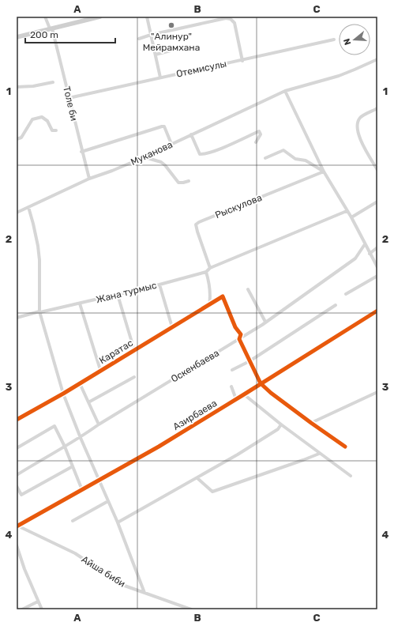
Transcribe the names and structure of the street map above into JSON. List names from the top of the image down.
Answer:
{
  "streets": {
    "street": [
      "Отемисулы",
      "Толе би",
      "Муканова",
      "Рыскулова",
      "Жана турмыс",
      "Каратас",
      "Оскенбаева",
      "Азирбаева",
      "Айша биби"
    ]
  },
  "crossings": [
    ["Отемисулы", "Толе би"],
    ["Толе би", "Муканова"],
    ["Рыскулова", "Жана турмыс"],
    ["Каратас", "Оскенбаева"],
    ["Азирбаева", "Айша биби"]
  ],
  "places": ["\"Алинур\" Мейрамхана"],
  "scale_bar": "200 m",
  "north": "left",
  "grid": {
    "columns": ["A", "B", "C"],
    "rows": [
      "1",
      "2",
      "3",
      "4"
    ]
  }
}
